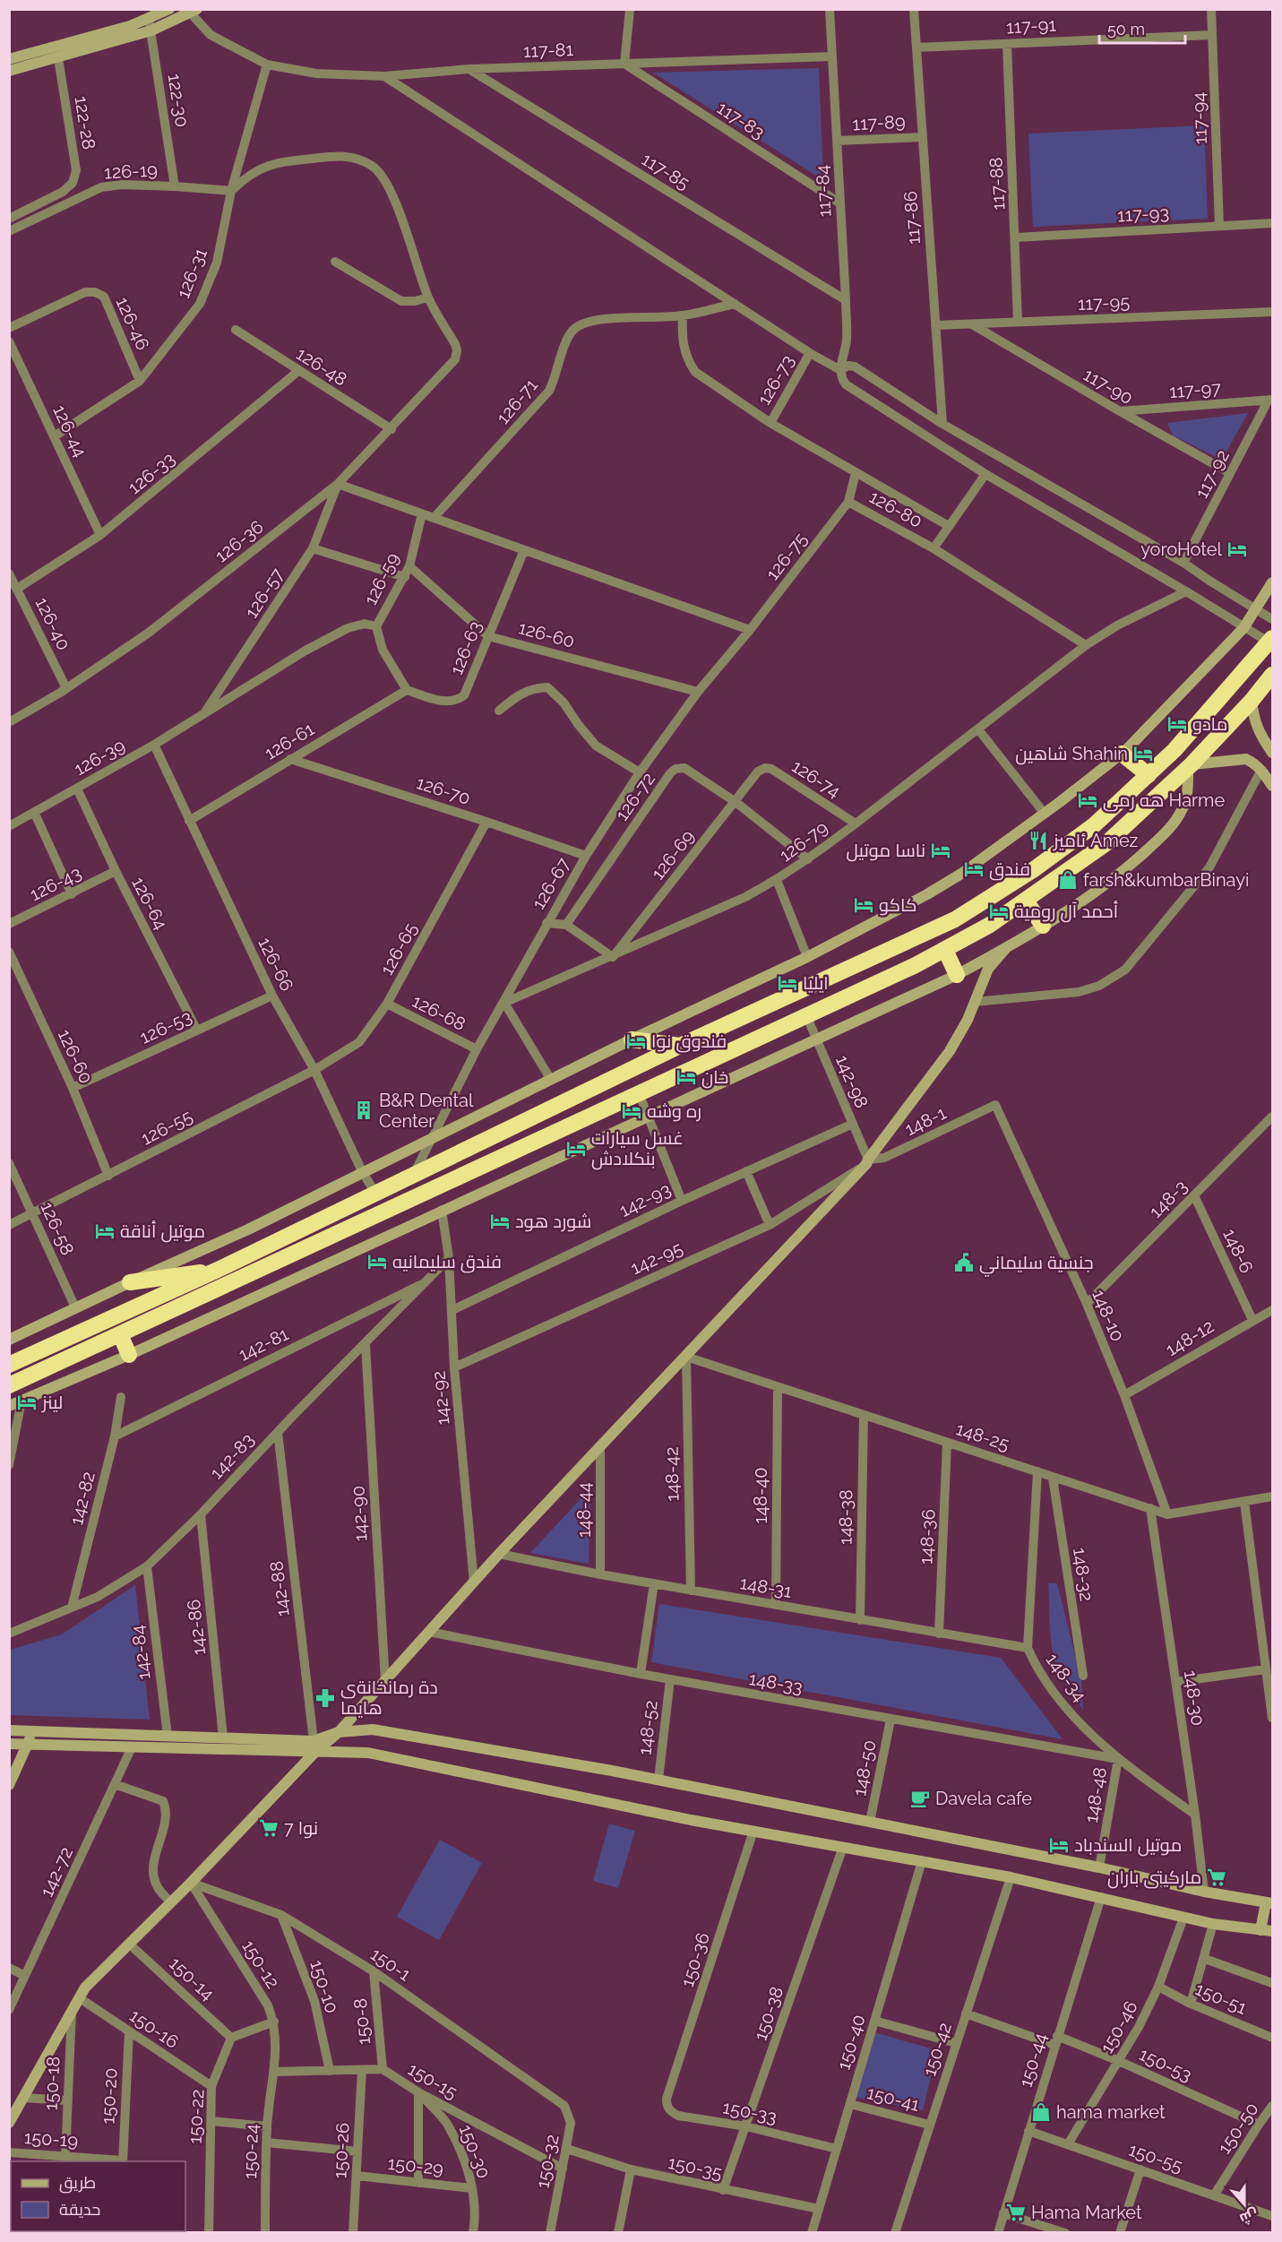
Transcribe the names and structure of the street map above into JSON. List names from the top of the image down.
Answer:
{
  "streets": {
    "street": [
      "117-91",
      "117-81",
      "122-30",
      "117-94",
      "117-83",
      "122-28",
      "117-89",
      "126-19",
      "117-85",
      "117-88",
      "117-84",
      "117-93",
      "117-86",
      "126-31",
      "117-95",
      "126-46",
      "126-48",
      "126-73",
      "117-90",
      "117-97",
      "126-71",
      "126-44",
      "126-33",
      "117-92",
      "126-80",
      "126-36",
      "126-75",
      "126-59",
      "126-57",
      "126-40",
      "126-60",
      "126-63",
      "126-61",
      "126-39",
      "126-74",
      "126-70",
      "126-72",
      "126-79",
      "126-69",
      "126-43",
      "126-67",
      "126-64",
      "126-65",
      "126-66",
      "126-68",
      "126-53",
      "142-98",
      "148-1",
      "126-55",
      "148-3",
      "142-93",
      "126-58",
      "148-6",
      "142-95",
      "148-10",
      "148-12",
      "142-81",
      "142-92",
      "148-25",
      "142-83",
      "148-42",
      "148-40",
      "142-82",
      "148-44",
      "142-90",
      "148-38",
      "148-36",
      "148-32",
      "148-31",
      "142-88",
      "142-86",
      "142-84",
      "148-34",
      "148-33",
      "148-30",
      "148-52",
      "148-50",
      "148-48",
      "142-72",
      "150-36",
      "150-12",
      "150-1",
      "150-14",
      "150-10",
      "150-51",
      "150-38",
      "150-8",
      "150-46",
      "150-16",
      "150-40",
      "150-42",
      "150-44",
      "150-53",
      "150-15",
      "150-18",
      "150-20",
      "150-41",
      "150-33",
      "150-22",
      "150-50",
      "150-19",
      "150-26",
      "150-24",
      "150-30",
      "150-55",
      "150-32",
      "150-29",
      "150-35"
    ]
  },
  "crossings": [
    ["117-91", "117-94"],
    ["117-91", "117-88"],
    ["117-91", "117-86"],
    ["117-81", "117-83"],
    ["117-81", "117-85"],
    ["117-81", "117-84"],
    ["117-81", "126-31"],
    ["122-30", "126-19"],
    ["117-94", "117-93"],
    ["117-83", "117-84"],
    ["117-89", "117-84"],
    ["117-89", "117-86"],
    ["126-19", "126-31"],
    ["117-85", "117-84"],
    ["117-88", "117-93"],
    ["117-88", "117-95"],
    ["117-86", "117-95"],
    ["126-31", "126-46"],
    ["126-31", "126-44"],
    ["117-95", "117-90"],
    ["126-48", "126-33"],
    ["126-48", "126-36"],
    ["126-73", "126-80"],
    ["117-90", "117-97"],
    ["117-90", "117-92"],
    ["117-97", "117-92"],
    ["126-71", "126-80"],
    ["126-44", "126-33"],
    ["126-33", "126-40"],
    ["126-80", "126-75"],
    ["126-80", "126-79"],
    ["126-36", "126-57"],
    ["126-36", "126-40"],
    ["126-75", "126-67"],
    ["126-59", "126-60"],
    ["126-59", "126-39"],
    ["126-57", "126-39"],
    ["126-60", "126-63"],
    ["126-60", "126-67"],
    ["126-60", "126-53"],
    ["126-60", "126-55"],
    ["126-63", "126-61"],
    ["126-61", "126-70"],
    ["126-61", "126-66"],
    ["126-39", "126-64"],
    ["126-39", "126-66"],
    ["126-74", "126-79"],
    ["126-74", "126-69"],
    ["126-70", "126-67"],
    ["126-70", "126-65"],
    ["126-72", "126-79"],
    ["126-72", "126-69"],
    ["126-79", "126-69"],
    ["126-79", "126-67"],
    ["126-43", "126-64"],
    ["126-67", "126-68"],
    ["126-64", "126-53"],
    ["126-65", "126-66"],
    ["126-65", "126-68"],
    ["126-65", "126-55"],
    ["126-66", "126-53"],
    ["126-66", "126-55"],
    ["142-98", "148-1"],
    ["142-98", "142-93"],
    ["142-98", "142-95"],
    ["148-1", "142-95"],
    ["148-1", "148-10"],
    ["126-55", "126-58"],
    ["148-3", "148-6"],
    ["148-3", "148-10"],
    ["142-93", "142-92"],
    ["148-6", "148-12"],
    ["142-95", "142-92"],
    ["148-10", "148-12"],
    ["148-10", "148-25"],
    ["142-81", "142-83"],
    ["142-81", "142-82"],
    ["142-92", "142-83"],
    ["148-25", "148-42"],
    ["148-25", "148-40"],
    ["148-25", "148-38"],
    ["148-25", "148-36"],
    ["148-25", "148-32"],
    ["148-25", "148-34"],
    ["148-25", "148-30"],
    ["142-83", "142-82"],
    ["142-83", "142-90"],
    ["142-83", "142-88"],
    ["142-83", "142-86"],
    ["142-83", "142-84"],
    ["148-42", "148-31"],
    ["148-40", "148-31"],
    ["148-44", "148-31"],
    ["148-38", "148-31"],
    ["148-36", "148-31"],
    ["148-31", "148-34"],
    ["148-34", "148-33"],
    ["148-34", "148-30"],
    ["148-34", "148-48"],
    ["148-33", "148-52"],
    ["148-33", "148-50"],
    ["148-33", "148-48"],
    ["150-36", "150-33"],
    ["150-12", "150-1"],
    ["150-12", "150-15"],
    ["150-12", "150-24"],
    ["150-1", "150-10"],
    ["150-1", "150-8"],
    ["150-1", "150-32"],
    ["150-14", "150-22"],
    ["150-10", "150-15"],
    ["150-51", "150-46"],
    ["150-38", "150-33"],
    ["150-38", "150-35"],
    ["150-8", "150-15"],
    ["150-46", "150-53"],
    ["150-46", "150-55"],
    ["150-16", "150-20"],
    ["150-16", "150-22"],
    ["150-40", "150-41"],
    ["150-40", "150-33"],
    ["150-40", "150-35"],
    ["150-42", "150-53"],
    ["150-42", "150-41"],
    ["150-44", "150-53"],
    ["150-44", "150-55"],
    ["150-53", "150-50"],
    ["150-15", "150-26"],
    ["150-15", "150-24"],
    ["150-15", "150-30"],
    ["150-15", "150-32"],
    ["150-18", "150-19"],
    ["150-20", "150-19"],
    ["150-50", "150-55"],
    ["150-26", "150-29"],
    ["150-30", "150-29"],
    ["150-32", "150-35"]
  ],
  "places": {
    "hotel": [
      "yoroHotel",
      "مادو",
      "شاهین Shahin",
      "هه رمی Harme",
      "ناسا موتيل",
      "فندق",
      "كاكو",
      "أحمد آل رومية",
      "ايليا",
      "فندوق نوا",
      "خان",
      "ره وشه",
      "غسل سيارات بنكلادش",
      "شورد هود",
      "موتيل أناقة",
      "فندق سليمانيه",
      "لينز",
      "موتيل السندباد"
    ],
    "restaurant": ["ئاميز Amez"],
    "shop": ["farsh&kumbarBinayi", "hama market"],
    "building": ["B&R Dental Center"],
    "public building": ["جنسية سليماني"],
    "pharmacy": ["دة رمانخانةى هايما"],
    "cafe": ["Davela cafe"],
    "supermarket": ["نوا 7", "ماركيتى باران", "Hama Market"]
  },
  "legend": ["طريق", "حديقة"],
  "scale_bar": "50 m",
  "north": "bottom"
}
